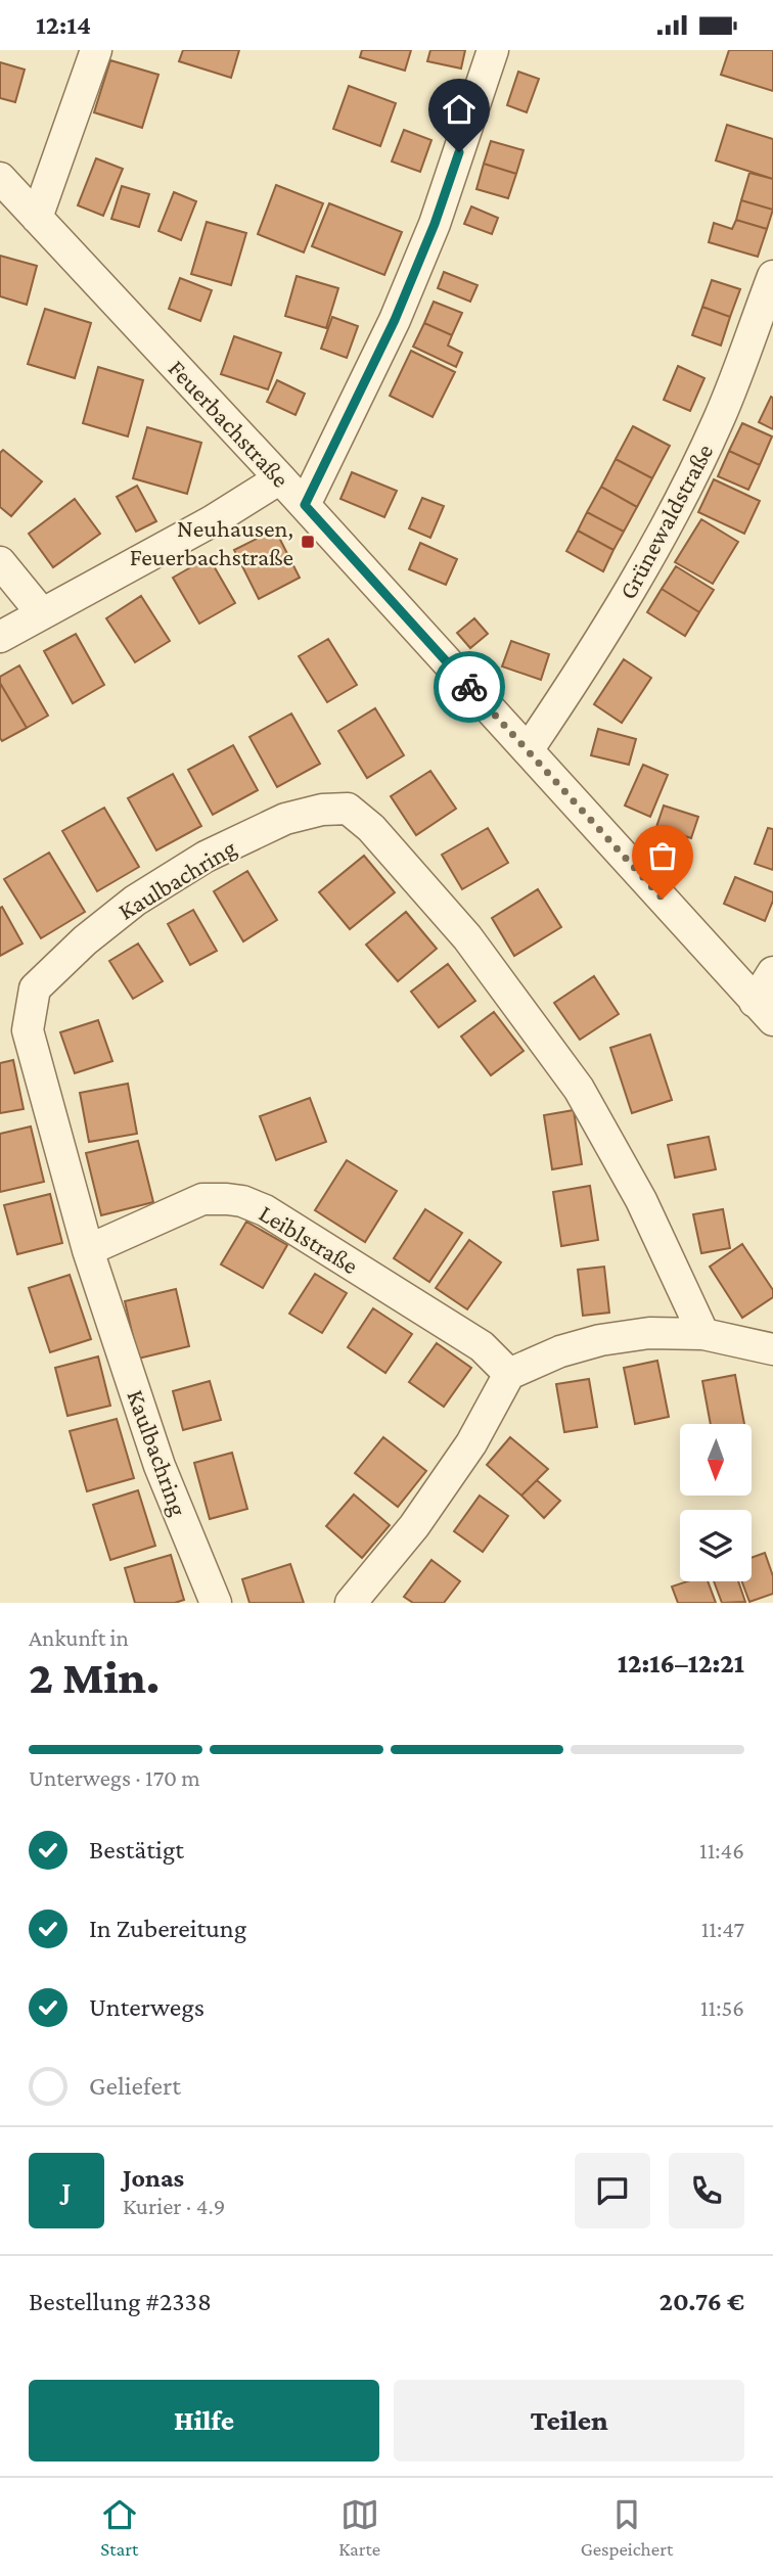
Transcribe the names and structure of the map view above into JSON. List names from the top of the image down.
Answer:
{
  "streets": {
    "street": [
      "Feuerbachstraße",
      "Grünewaldstraße",
      "Kaulbachring",
      "Leiblstraße"
    ]
  },
  "crossings": [
    ["Feuerbachstraße", "Grünewaldstraße"],
    ["Kaulbachring", "Leiblstraße"]
  ],
  "places": {
    "transit": ["Neuhausen, Feuerbachstraße"]
  },
  "north": "bottom",
  "page": {
    "status": "12:14",
    "heading": ["2 Min.", "Ankunft in", "12:16–12:21"],
    "panel": [
      "Jonas",
      "Kurier · 4.9",
      "Bestellung #2338",
      "20.76 €"
    ],
    "bar": "Unterwegs · 170 m",
    "list": [
      ["Bestätigt", "11:46"],
      ["In Zubereitung", "11:47"],
      ["Unterwegs", "11:56"],
      "Geliefert"
    ],
    "round": "J",
    "buttons": ["Hilfe", "Teilen"],
    "tabs": ["Start", "Karte", "Gespeichert"]
  }
}
